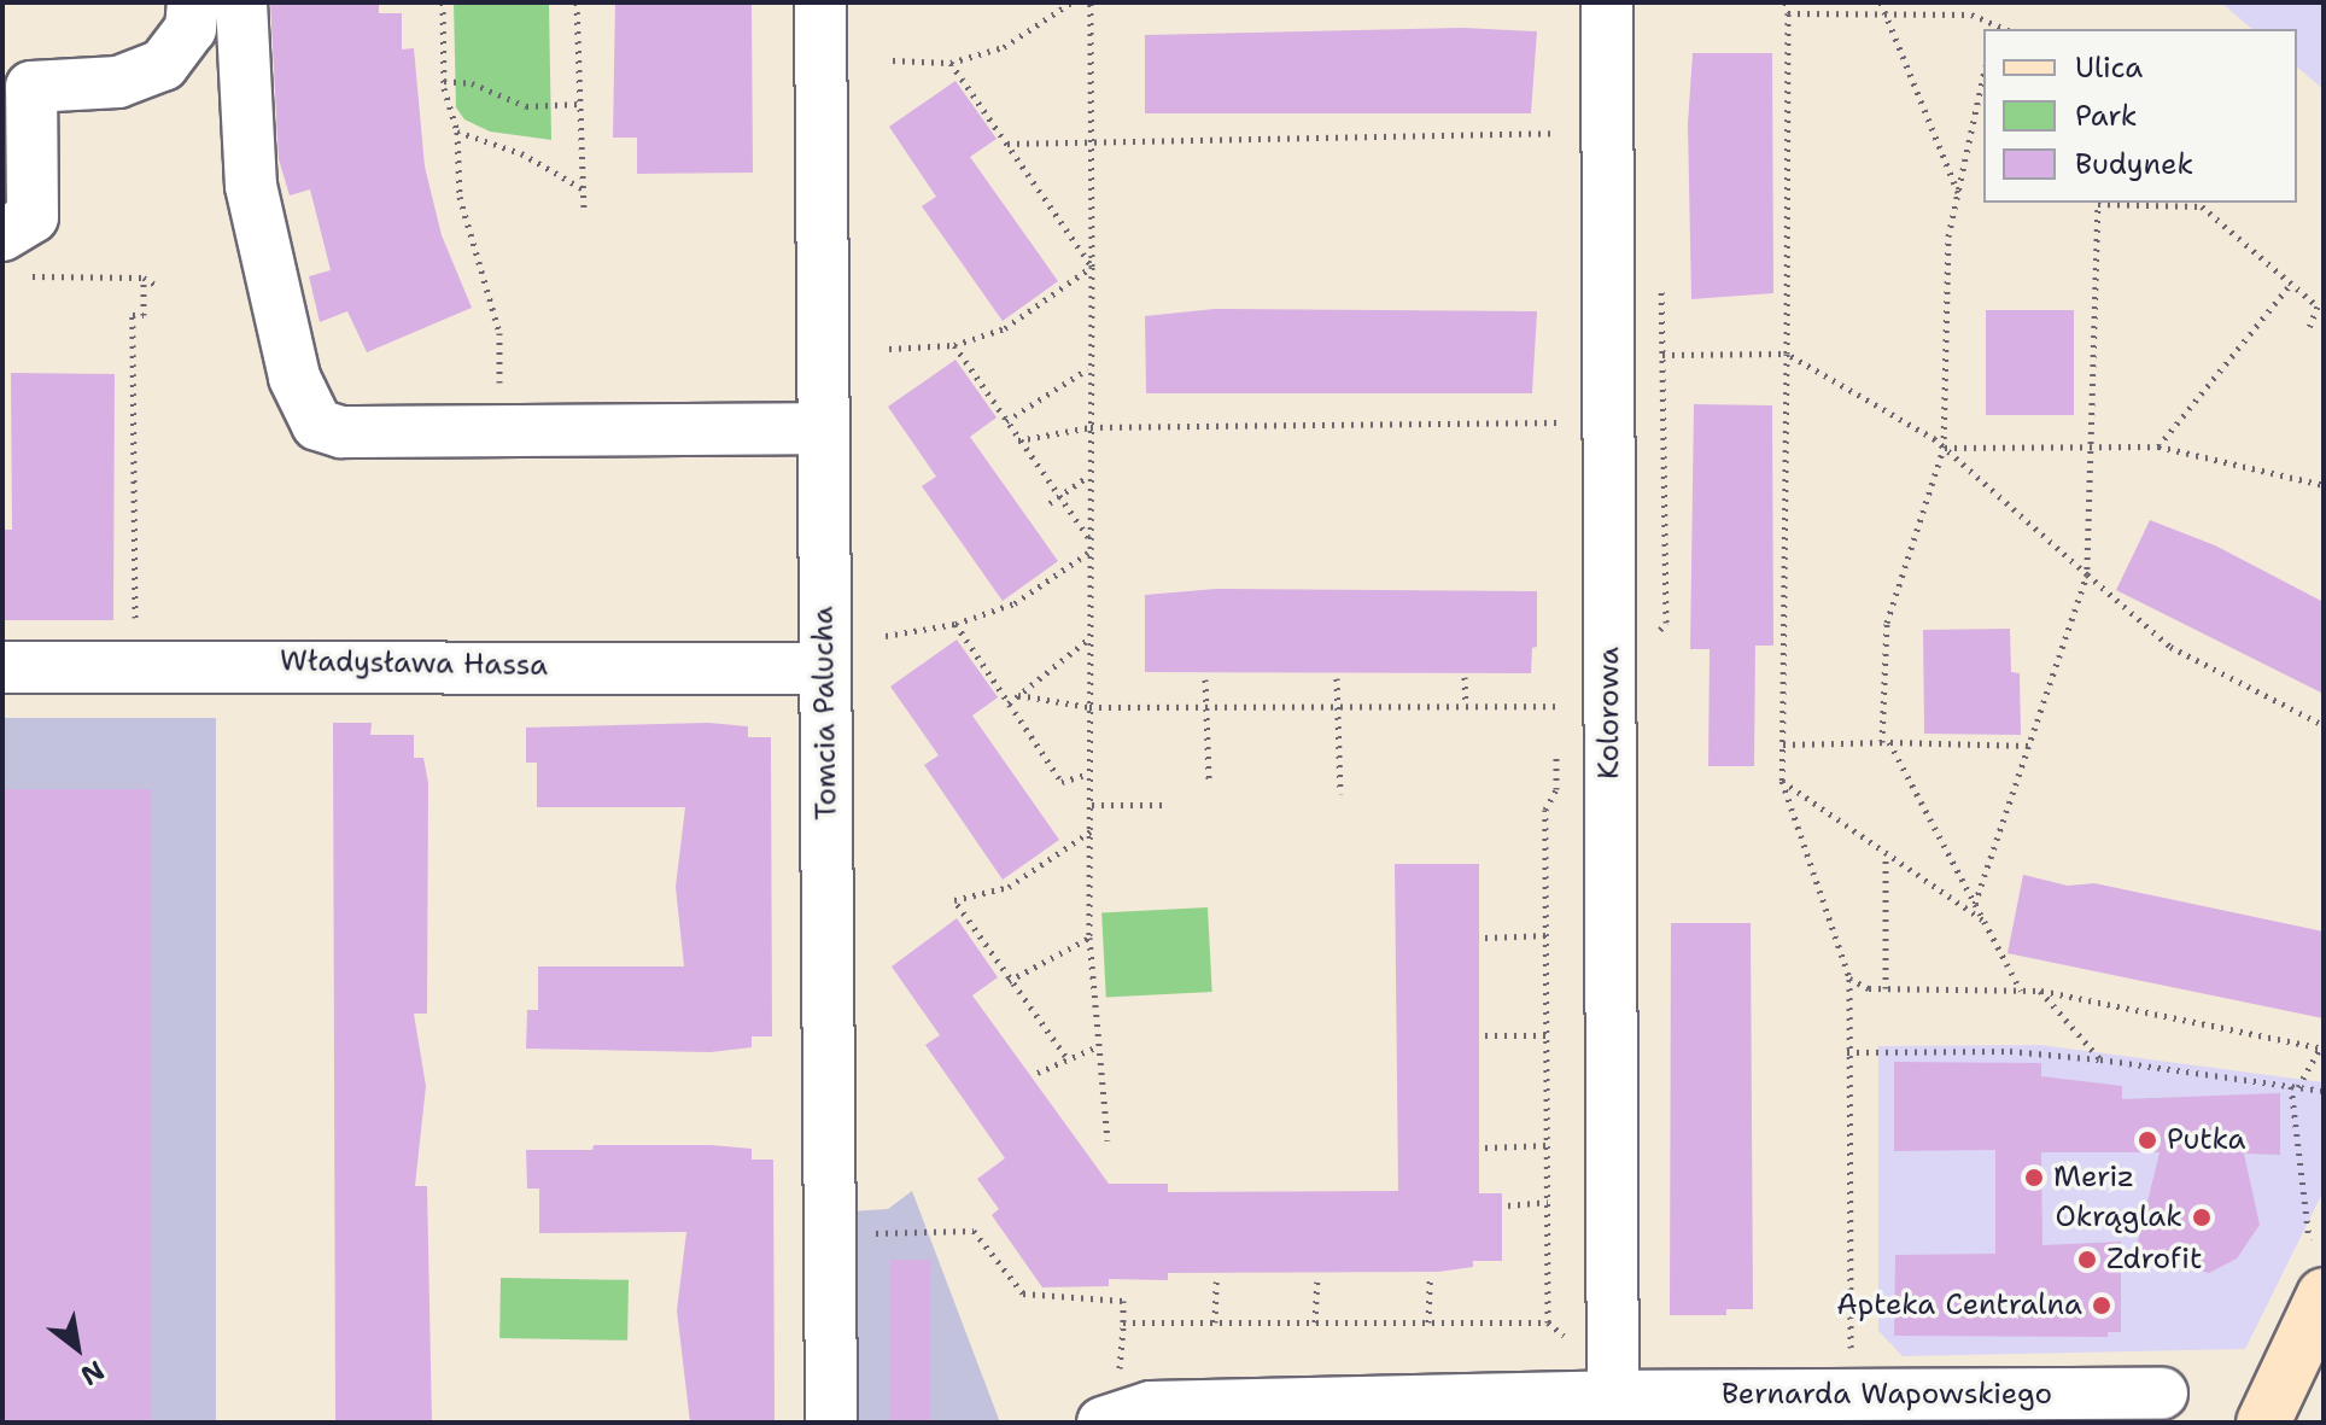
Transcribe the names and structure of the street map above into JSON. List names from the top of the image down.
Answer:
{
  "streets": {
    "street": [
      "Władysława Hassa",
      "Tomcia Palucha",
      "Kolorowa",
      "Bernarda Wapowskiego"
    ]
  },
  "crossings": [
    ["Władysława Hassa", "Tomcia Palucha"],
    ["Kolorowa", "Bernarda Wapowskiego"]
  ],
  "places": [
    "Putka",
    "Meriz",
    "Okrąglak",
    "Zdrofit",
    "Apteka Centralna"
  ],
  "legend": ["Ulica", "Park", "Budynek"],
  "north": "bottom right"
}
